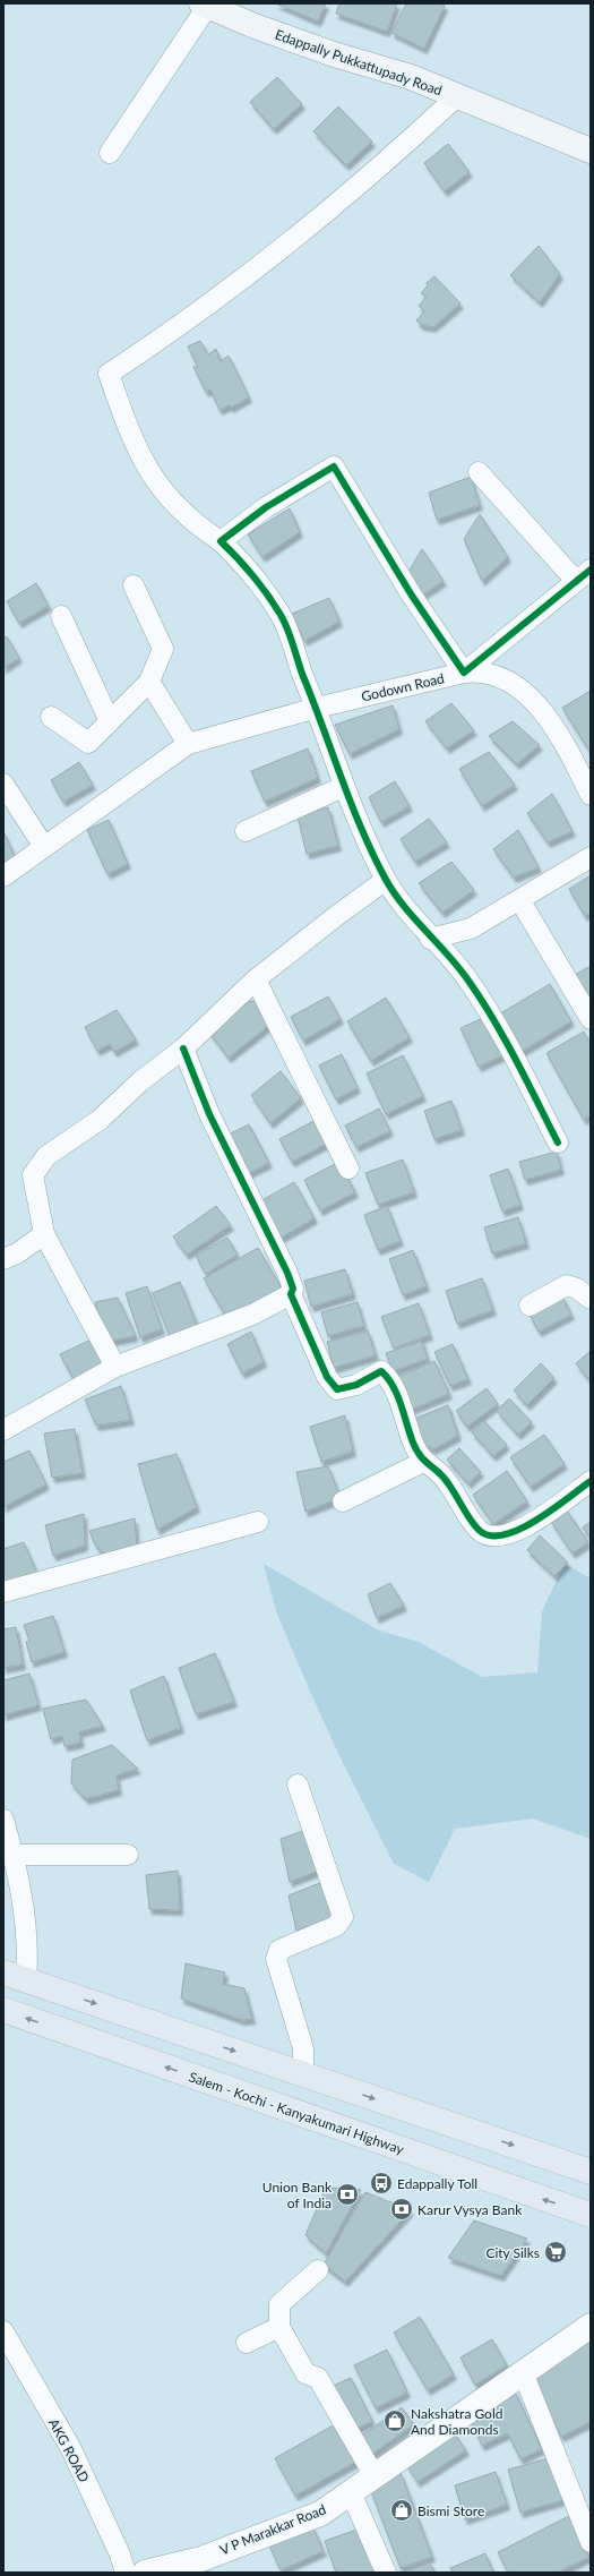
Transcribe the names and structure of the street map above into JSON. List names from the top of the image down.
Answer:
{
  "streets": {
    "highway": ["Salem - Kochi - Kanyakumari Highway"],
    "main road": ["Edappally Pukkattupady Road"],
    "street": ["Godown Road", "AKG ROAD", "V P Marakkar Road"]
  },
  "places": {
    "bus stop": ["Edappally Toll"],
    "bank": ["Union Bank of India", "Karur Vysya Bank"],
    "supermarket": ["City Silks"],
    "shop": ["Nakshatra Gold And Diamonds", "Bismi Store"]
  }
}
